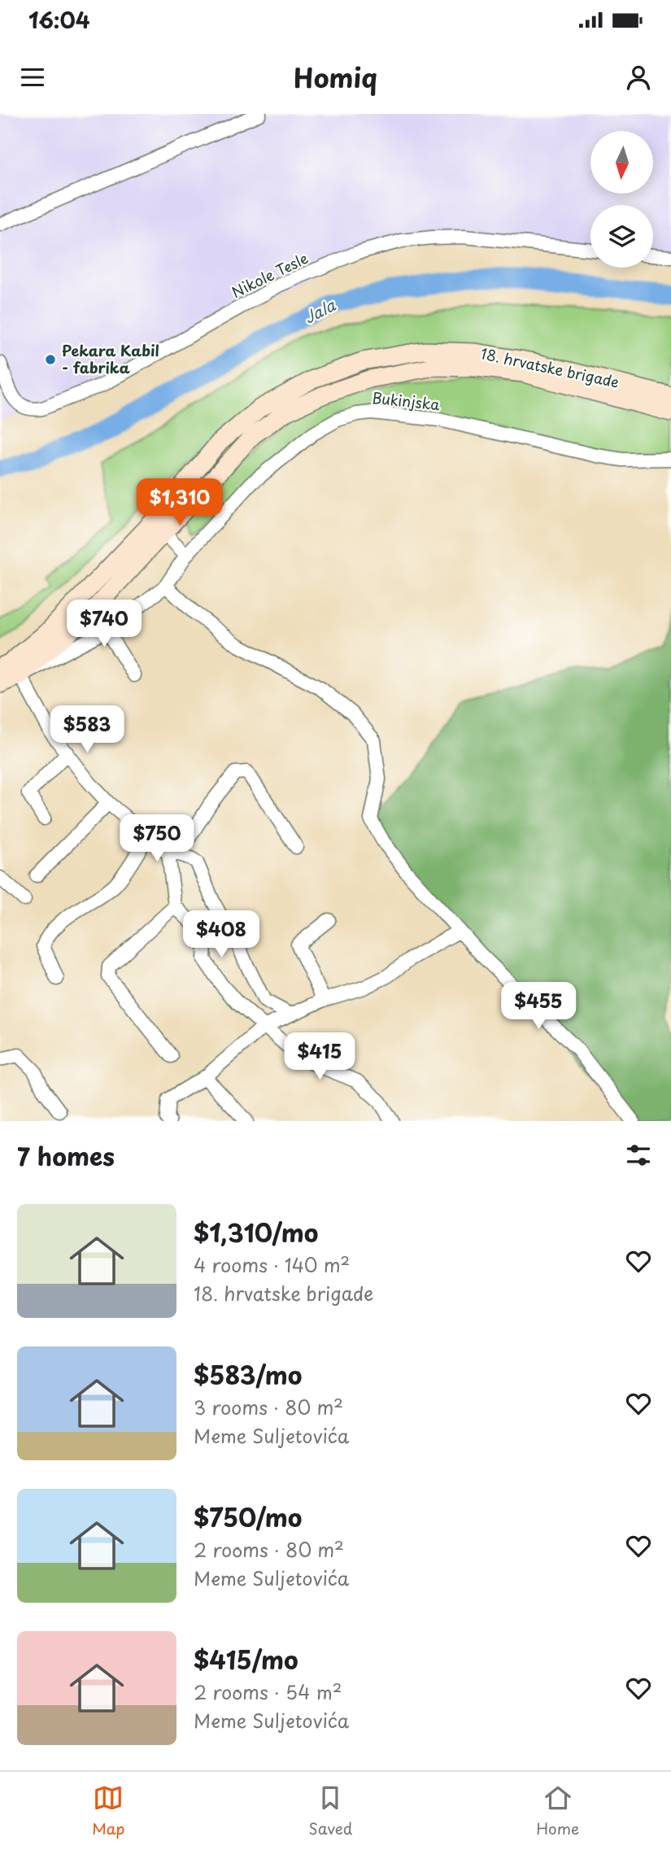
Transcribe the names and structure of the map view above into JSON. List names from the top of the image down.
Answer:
{
  "streets": {
    "main road": ["18. hrvatske brigade"],
    "street": ["Nikole Tesle", "Bukinjska"]
  },
  "crossings": [
    ["18. hrvatske brigade", "Bukinjska"]
  ],
  "water": ["Jala"],
  "places": ["Pekara Kabil - fabrika"],
  "north": "bottom",
  "page": {
    "status": "16:04",
    "header": "Homiq",
    "price": [
      "$1,310",
      "$740",
      "$583",
      "$750",
      "$408",
      "$455",
      "$415"
    ],
    "heading": "7 homes",
    "list": [
      {
        "name": "$1,310/mo",
        "note": "4 rooms · 140 m² · 18. hrvatske brigade"
      },
      {
        "name": "$583/mo",
        "note": "3 rooms · 80 m² · Meme Suljetovića"
      },
      {
        "name": "$750/mo",
        "note": "2 rooms · 80 m² · Meme Suljetovića"
      },
      {
        "name": "$415/mo",
        "note": "2 rooms · 54 m² · Meme Suljetovića"
      }
    ],
    "tabs": ["Map", "Saved", "Home"]
  }
}
